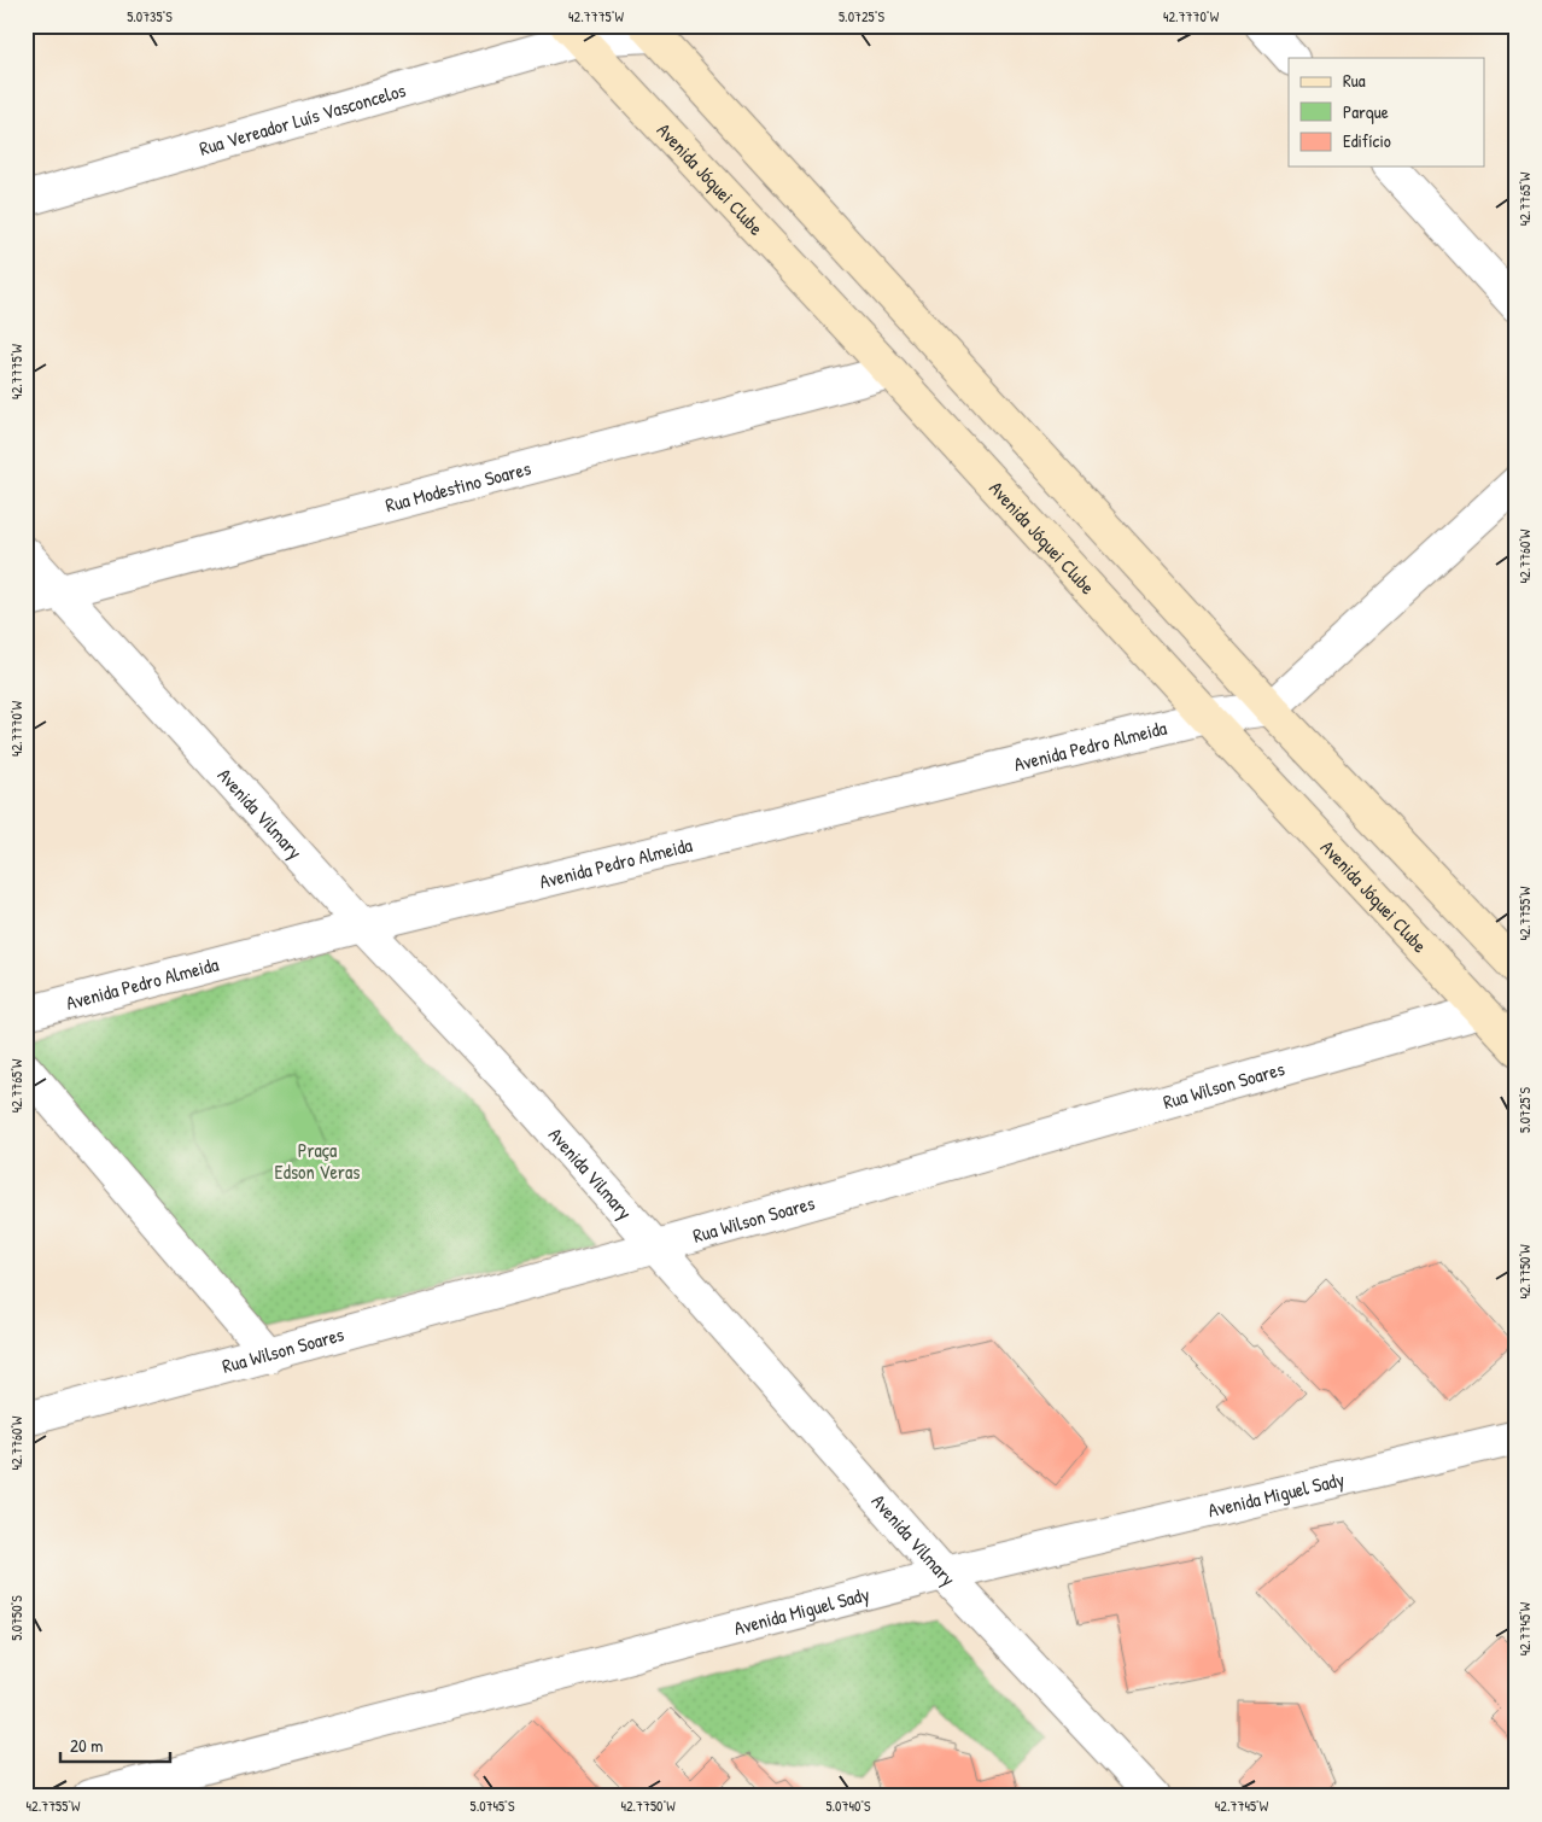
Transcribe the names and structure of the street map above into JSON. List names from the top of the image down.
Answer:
{
  "streets": {
    "main road": ["Avenida Jóquei Clube"],
    "street": [
      "Rua Vereador Luís Vasconcelos",
      "Rua Modestino Soares",
      "Avenida Pedro Almeida",
      "Avenida Vilmary",
      "Rua Wilson Soares",
      "Avenida Miguel Sady"
    ]
  },
  "crossings": [
    ["Rua Vereador Luís Vasconcelos", "Avenida Jóquei Clube"],
    ["Avenida Jóquei Clube", "Rua Modestino Soares"],
    ["Avenida Jóquei Clube", "Avenida Pedro Almeida"],
    ["Avenida Jóquei Clube", "Rua Wilson Soares"],
    ["Rua Modestino Soares", "Avenida Vilmary"],
    ["Avenida Pedro Almeida", "Avenida Vilmary"],
    ["Avenida Vilmary", "Rua Wilson Soares"],
    ["Avenida Vilmary", "Avenida Miguel Sady"]
  ],
  "parks": ["Praça Edson Veras"],
  "legend": ["Rua", "Parque", "Edifício"],
  "scale_bar": "20 m",
  "coordinates": [
    "5.0735°S",
    "42.7775°W",
    "5.0725°S",
    "42.7770°W",
    "42.7765°W",
    "42.7760°W",
    "42.7755°W",
    "42.7750°W",
    "5.0750°S",
    "42.7745°W",
    "5.0745°S",
    "5.0740°S"
  ]
}
